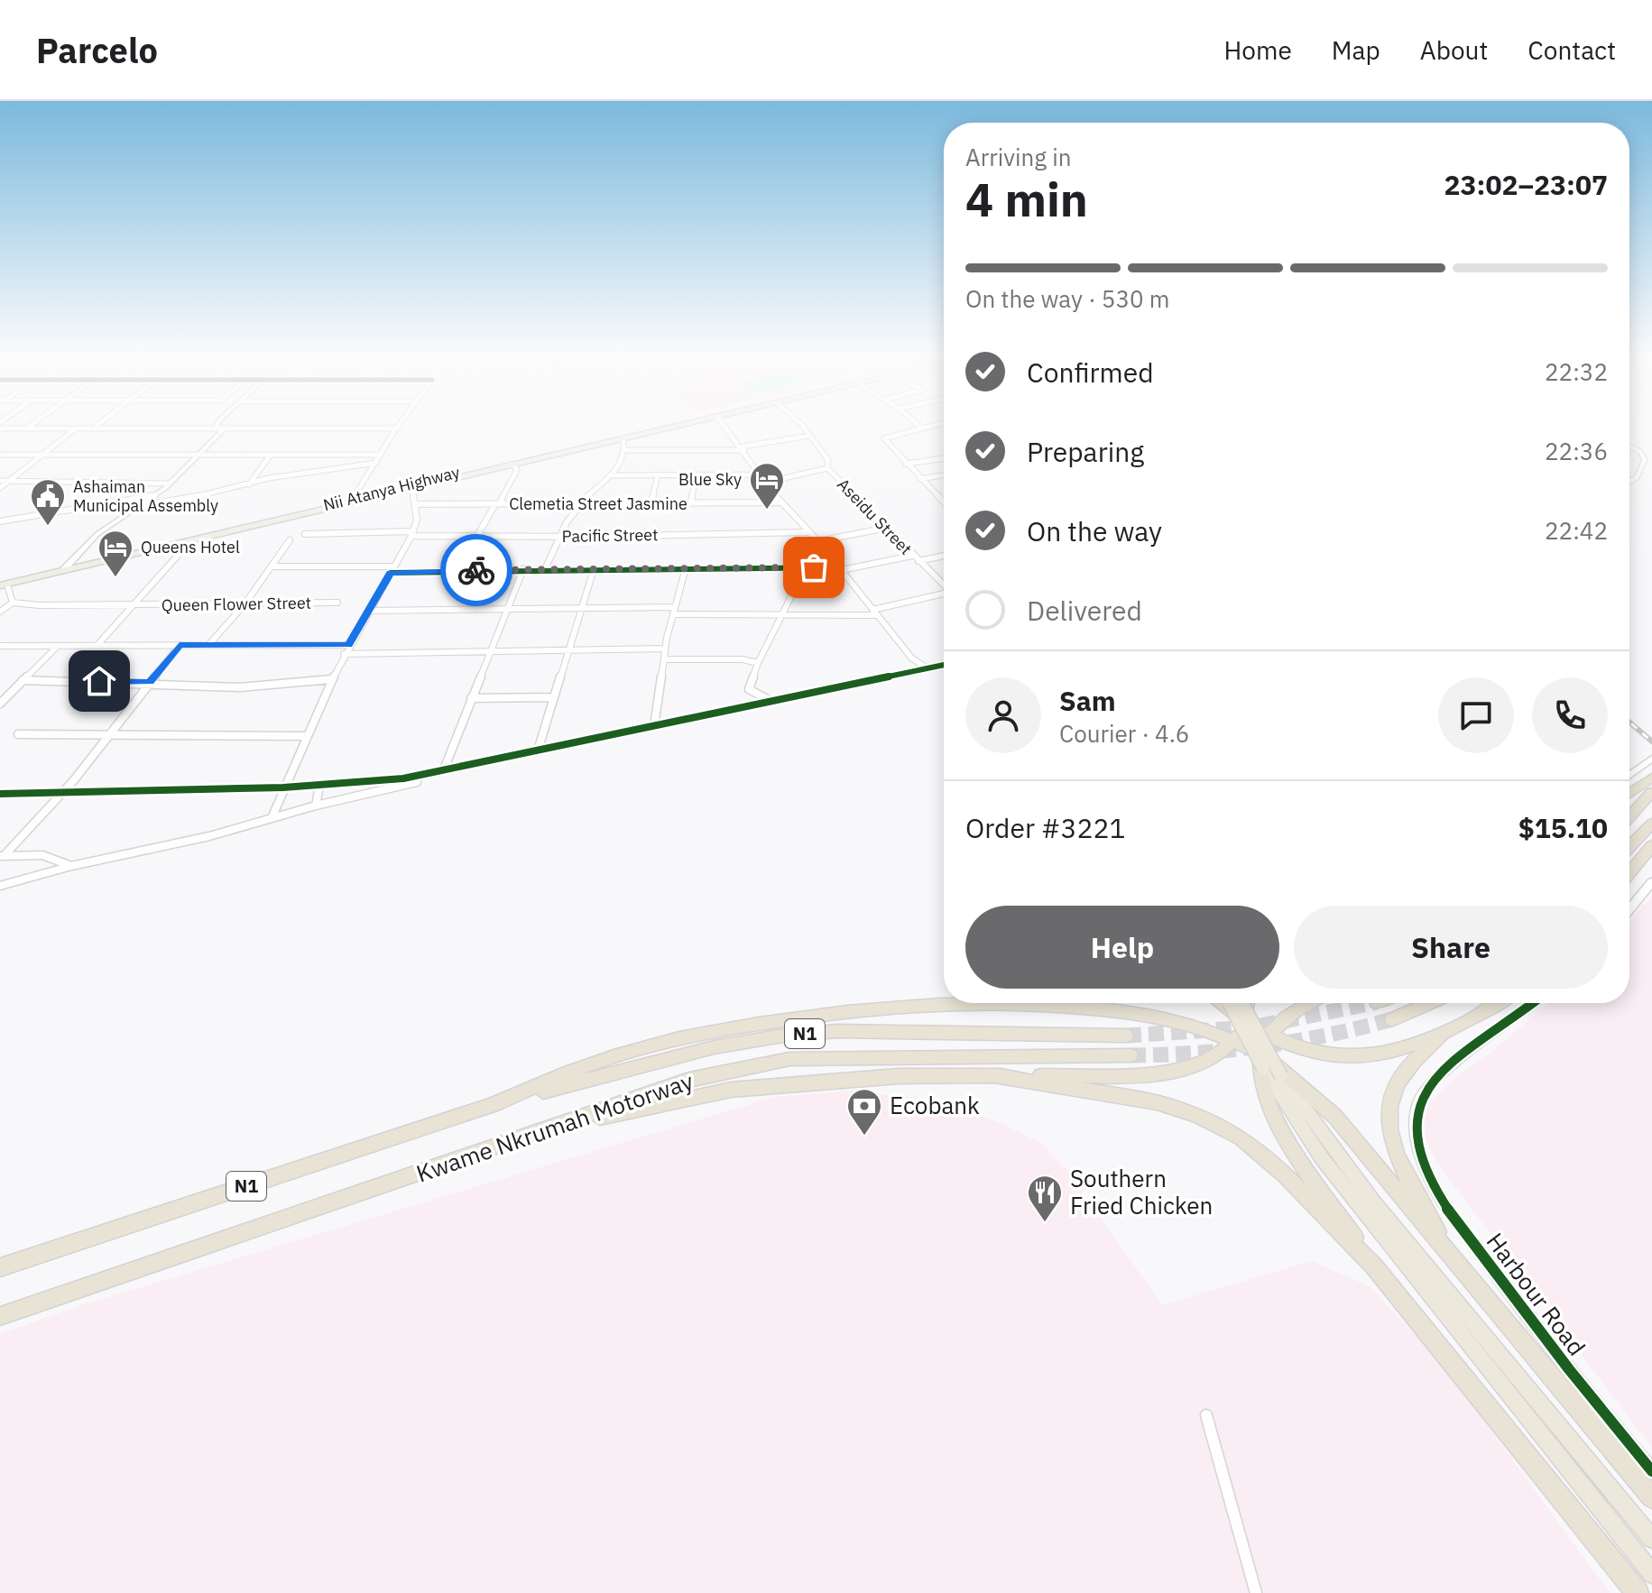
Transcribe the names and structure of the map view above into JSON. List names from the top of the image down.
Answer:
{
  "streets": {
    "highway": ["N1", "Kwame Nkrumah Motorway"],
    "main road": ["Nii Atanya Highway"],
    "street": [
      "Clemetia Street Jasmine",
      "Aseidu Street",
      "Pacific Street",
      "Queen Flower Street",
      "Harbour Road"
    ]
  },
  "places": {
    "hotel": ["Blue Sky", "Queens Hotel"],
    "public building": ["Ashaiman Municipal Assembly"],
    "bank": ["Ecobank"],
    "restaurant": ["Southern Fried Chicken"]
  },
  "page": {
    "header": "Parcelo",
    "nav": [
      "Home",
      "Map",
      "About",
      "Contact"
    ],
    "heading": ["4 min", "Arriving in", "23:02–23:07"],
    "panel": [
      "Sam",
      "Courier · 4.6",
      "Order #3221",
      "$15.10"
    ],
    "bar": "On the way · 530 m",
    "list": [
      ["Confirmed", "22:32"],
      ["Preparing", "22:36"],
      ["On the way", "22:42"],
      "Delivered"
    ],
    "buttons": ["Help", "Share"]
  }
}
